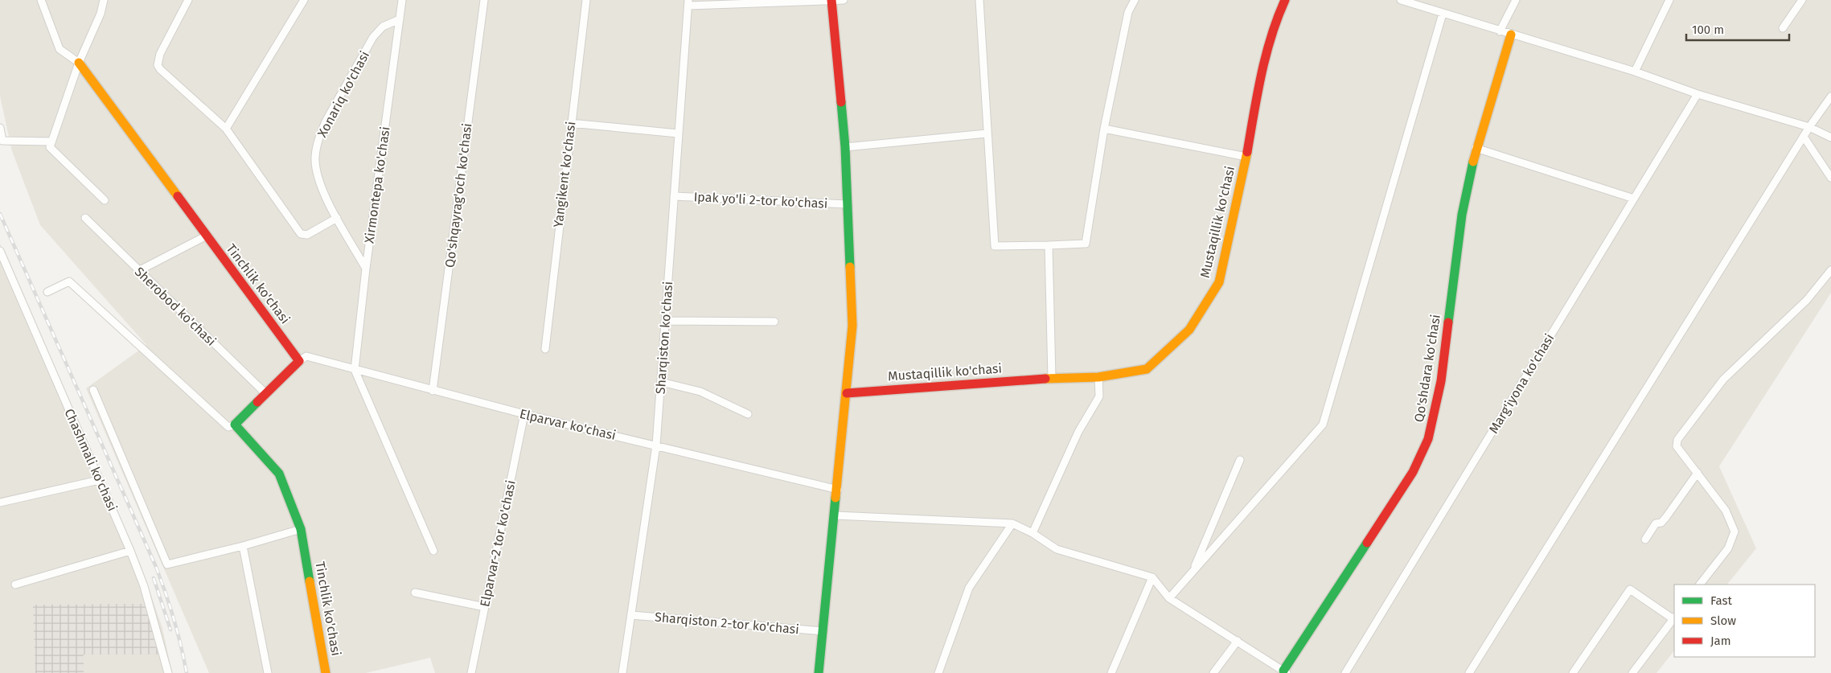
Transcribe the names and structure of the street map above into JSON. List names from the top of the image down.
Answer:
{
  "streets": {
    "street": [
      "Xonariq ko'chasi",
      "Yangikent ko'chasi",
      "Xirmontepa ko'chasi",
      "Qo'shqayrag'och ko'chasi",
      "Ipak yo'li 2-tor ko'chasi",
      "Mustaqillik ko'chasi",
      "Tinchlik ko'chasi",
      "Sherobod ko'chasi",
      "Sharqiston ko'chasi",
      "Qo'shdara ko'chasi",
      "Marg'iyona ko'chasi",
      "Elparvar ko'chasi",
      "Chashmali ko'chasi",
      "Elparvar-2 tor ko'chasi",
      "Sharqiston 2-tor ko'chasi"
    ]
  },
  "crossings": [
    ["Xonariq ko'chasi", "Xirmontepa ko'chasi"],
    ["Xirmontepa ko'chasi", "Elparvar ko'chasi"],
    ["Qo'shqayrag'och ko'chasi", "Elparvar ko'chasi"],
    ["Ipak yo'li 2-tor ko'chasi", "Sharqiston ko'chasi"],
    ["Tinchlik ko'chasi", "Elparvar ko'chasi"],
    ["Sharqiston ko'chasi", "Elparvar ko'chasi"],
    ["Sharqiston ko'chasi", "Sharqiston 2-tor ko'chasi"],
    ["Elparvar ko'chasi", "Elparvar-2 tor ko'chasi"]
  ],
  "legend": ["Fast", "Slow", "Jam"],
  "scale_bar": "100 m"
}
